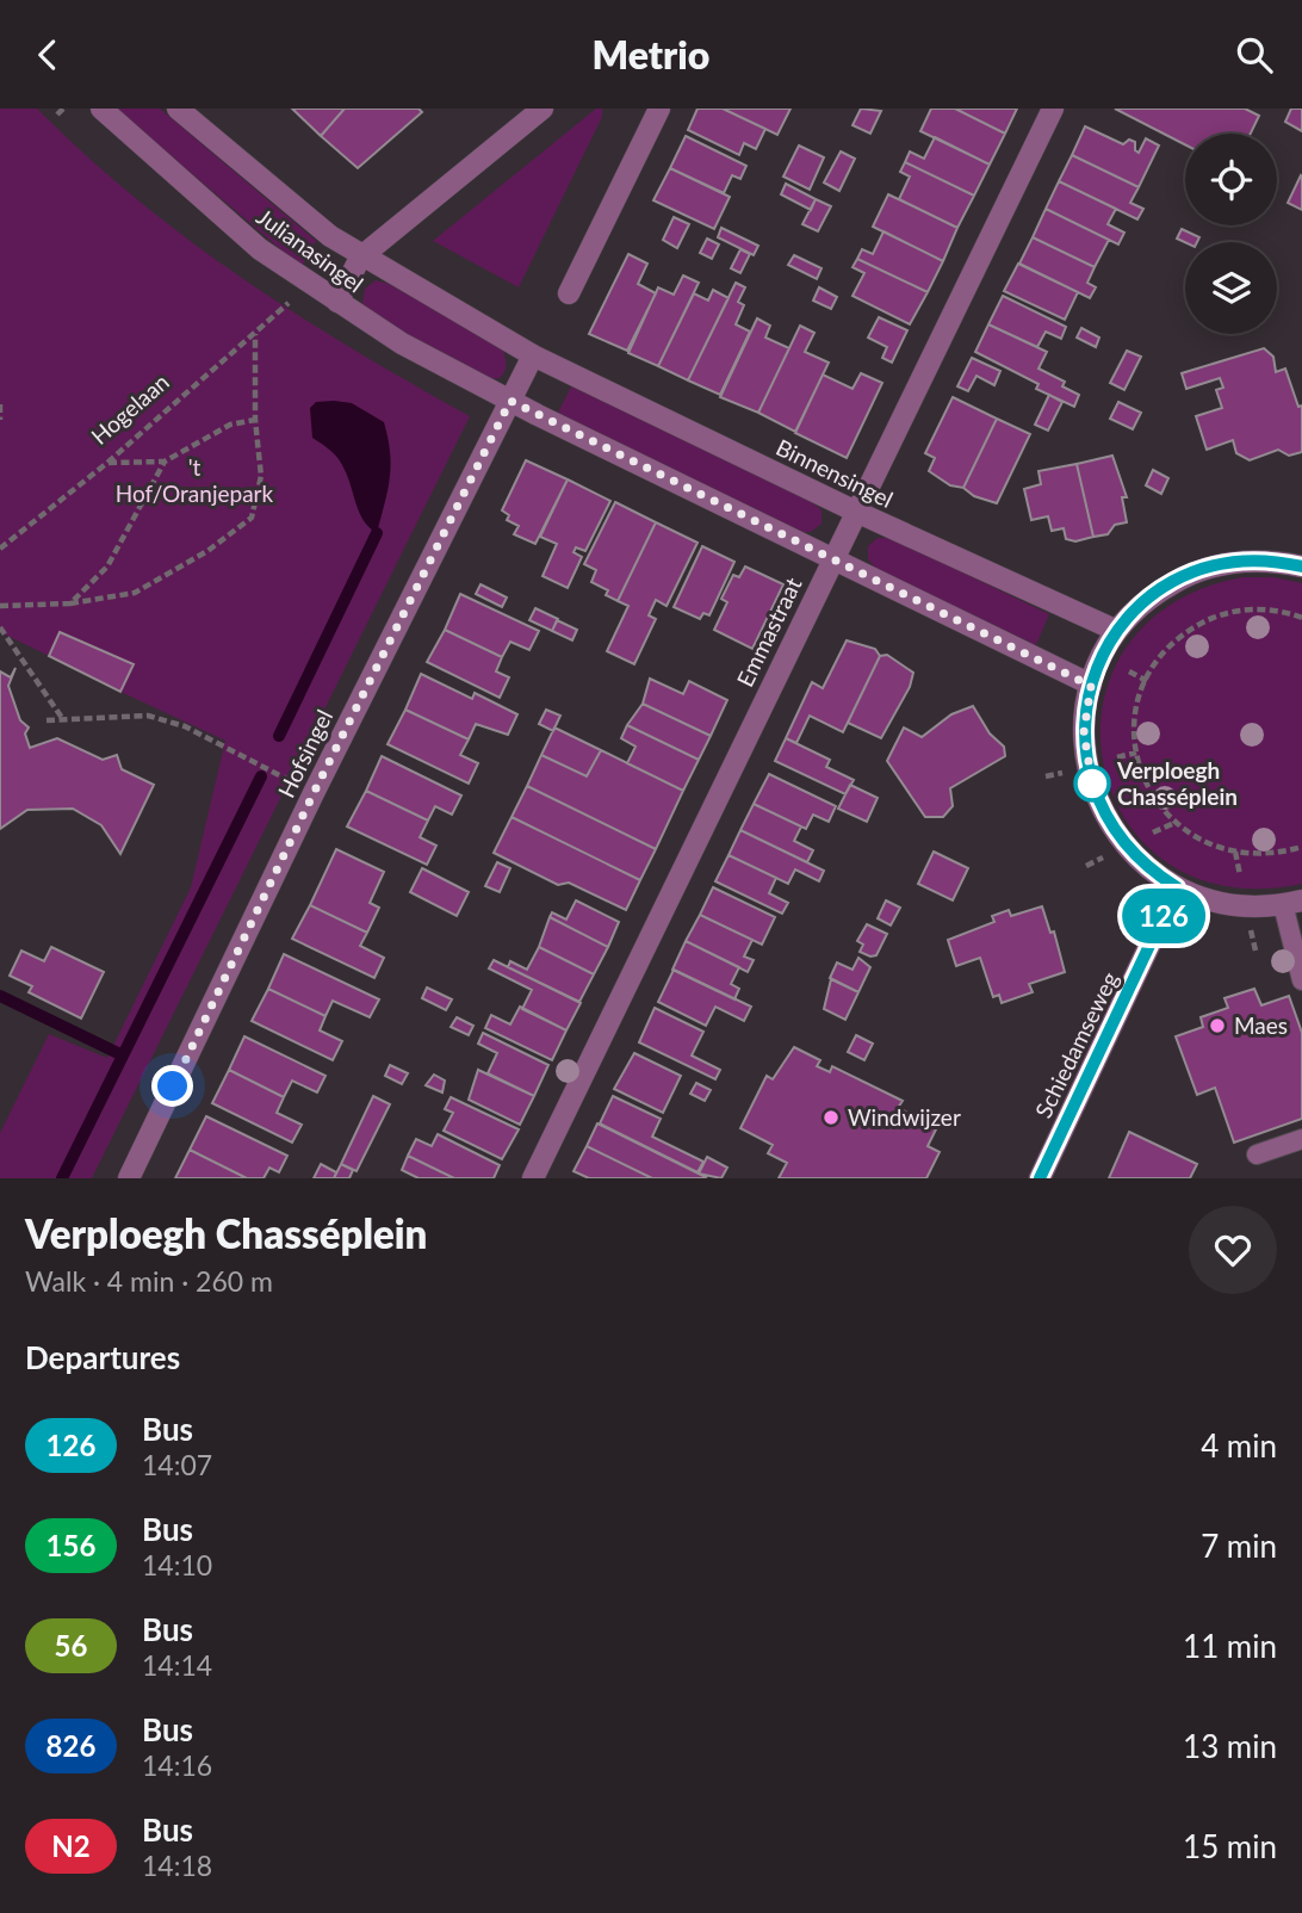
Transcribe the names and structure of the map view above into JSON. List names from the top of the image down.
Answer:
{
  "streets": {
    "street": [
      "Julianasingel",
      "Binnensingel",
      "Emmastraat",
      "Hofsingel",
      "Schiedamseweg"
    ],
    "path": ["Hogelaan"]
  },
  "crossings": [
    ["Julianasingel", "Binnensingel"],
    ["Julianasingel", "Hofsingel"],
    ["Binnensingel", "Emmastraat"],
    ["Binnensingel", "Hofsingel"]
  ],
  "parks": ["'t Hof/Oranjepark"],
  "places": ["Verploegh Chasséplein", "Maes", "Windwijzer"],
  "lines": ["bus line 126"],
  "page": {
    "header": "Metrio",
    "on_map": "126",
    "heading": [
      ["Verploegh Chasséplein", "Walk · 4 min · 260 m"],
      "Departures"
    ],
    "list": [
      {
        "mark": "126",
        "name": "Bus",
        "note": "14:07",
        "value": "4 min"
      },
      {
        "mark": "156",
        "name": "Bus",
        "note": "14:10",
        "value": "7 min"
      },
      {
        "mark": "56",
        "name": "Bus",
        "note": "14:14",
        "value": "11 min"
      },
      {
        "mark": "826",
        "name": "Bus",
        "note": "14:16",
        "value": "13 min"
      },
      {
        "mark": "N2",
        "name": "Bus",
        "note": "14:18",
        "value": "15 min"
      }
    ]
  }
}
